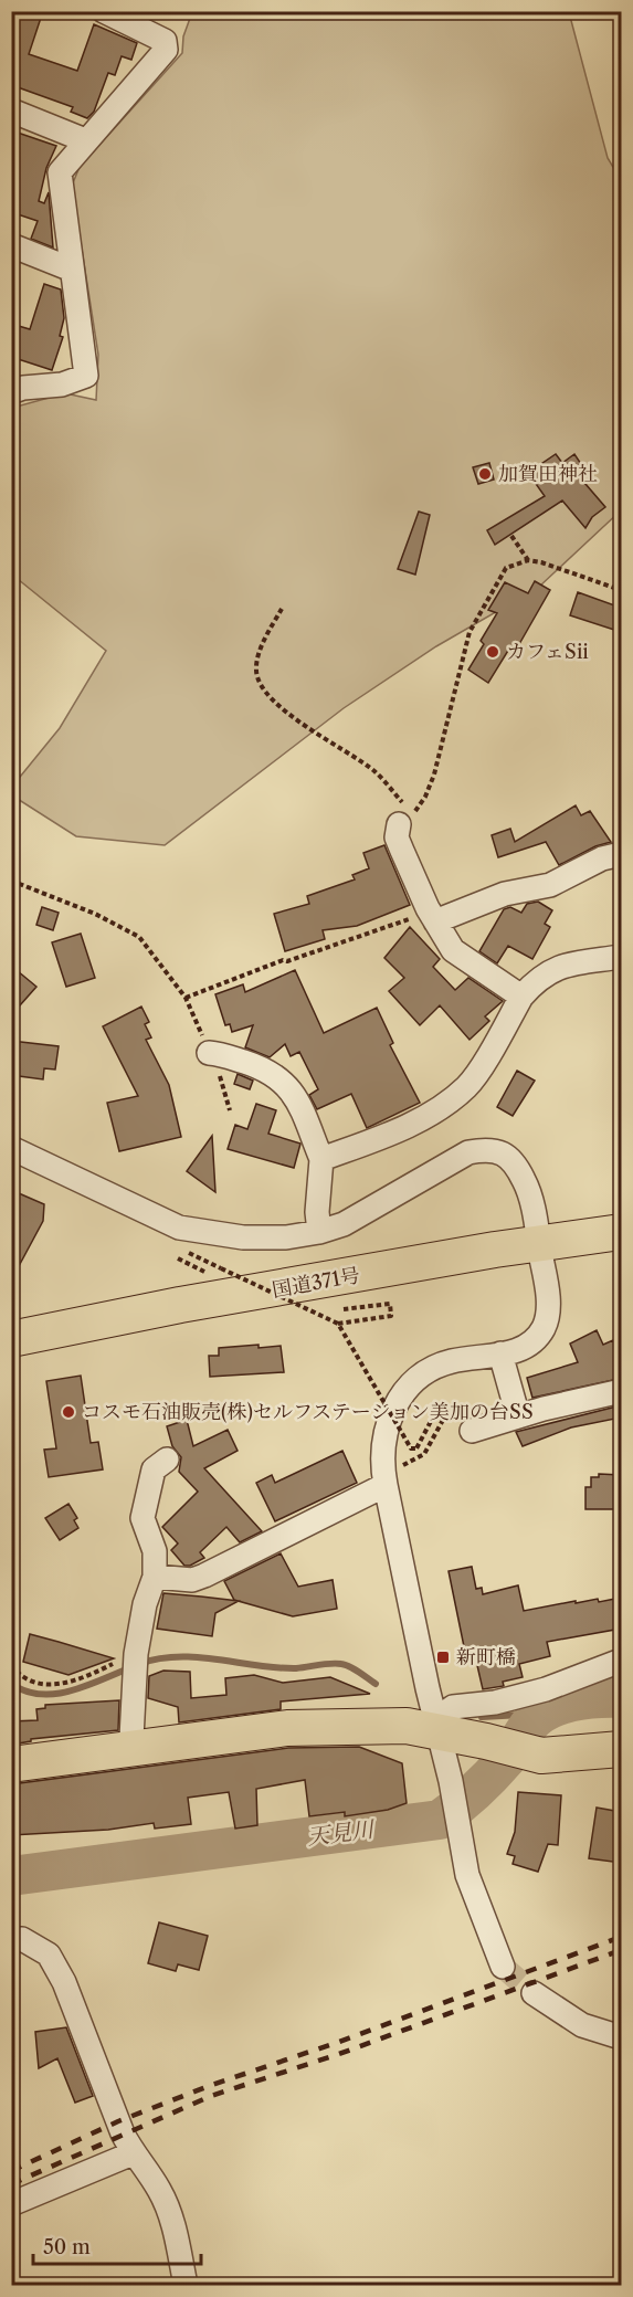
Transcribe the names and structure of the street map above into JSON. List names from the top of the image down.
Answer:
{
  "streets": {
    "highway": ["国道371号"]
  },
  "water": ["天見川"],
  "places": {
    "other": ["加賀田神社", "カフェSii", "コスモ石油販売(株)セルフステーション美加の台SS"],
    "transit": ["新町橋"]
  },
  "scale_bar": "50 m"
}
